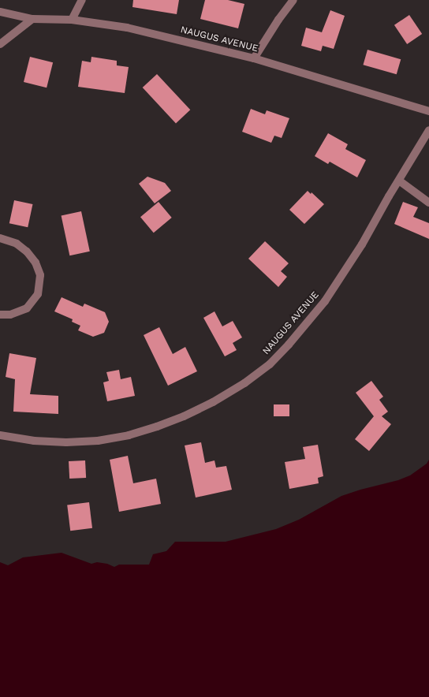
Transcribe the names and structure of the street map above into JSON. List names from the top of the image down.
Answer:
{
  "streets": {
    "street": ["NAUGUS AVENUE"]
  }
}
